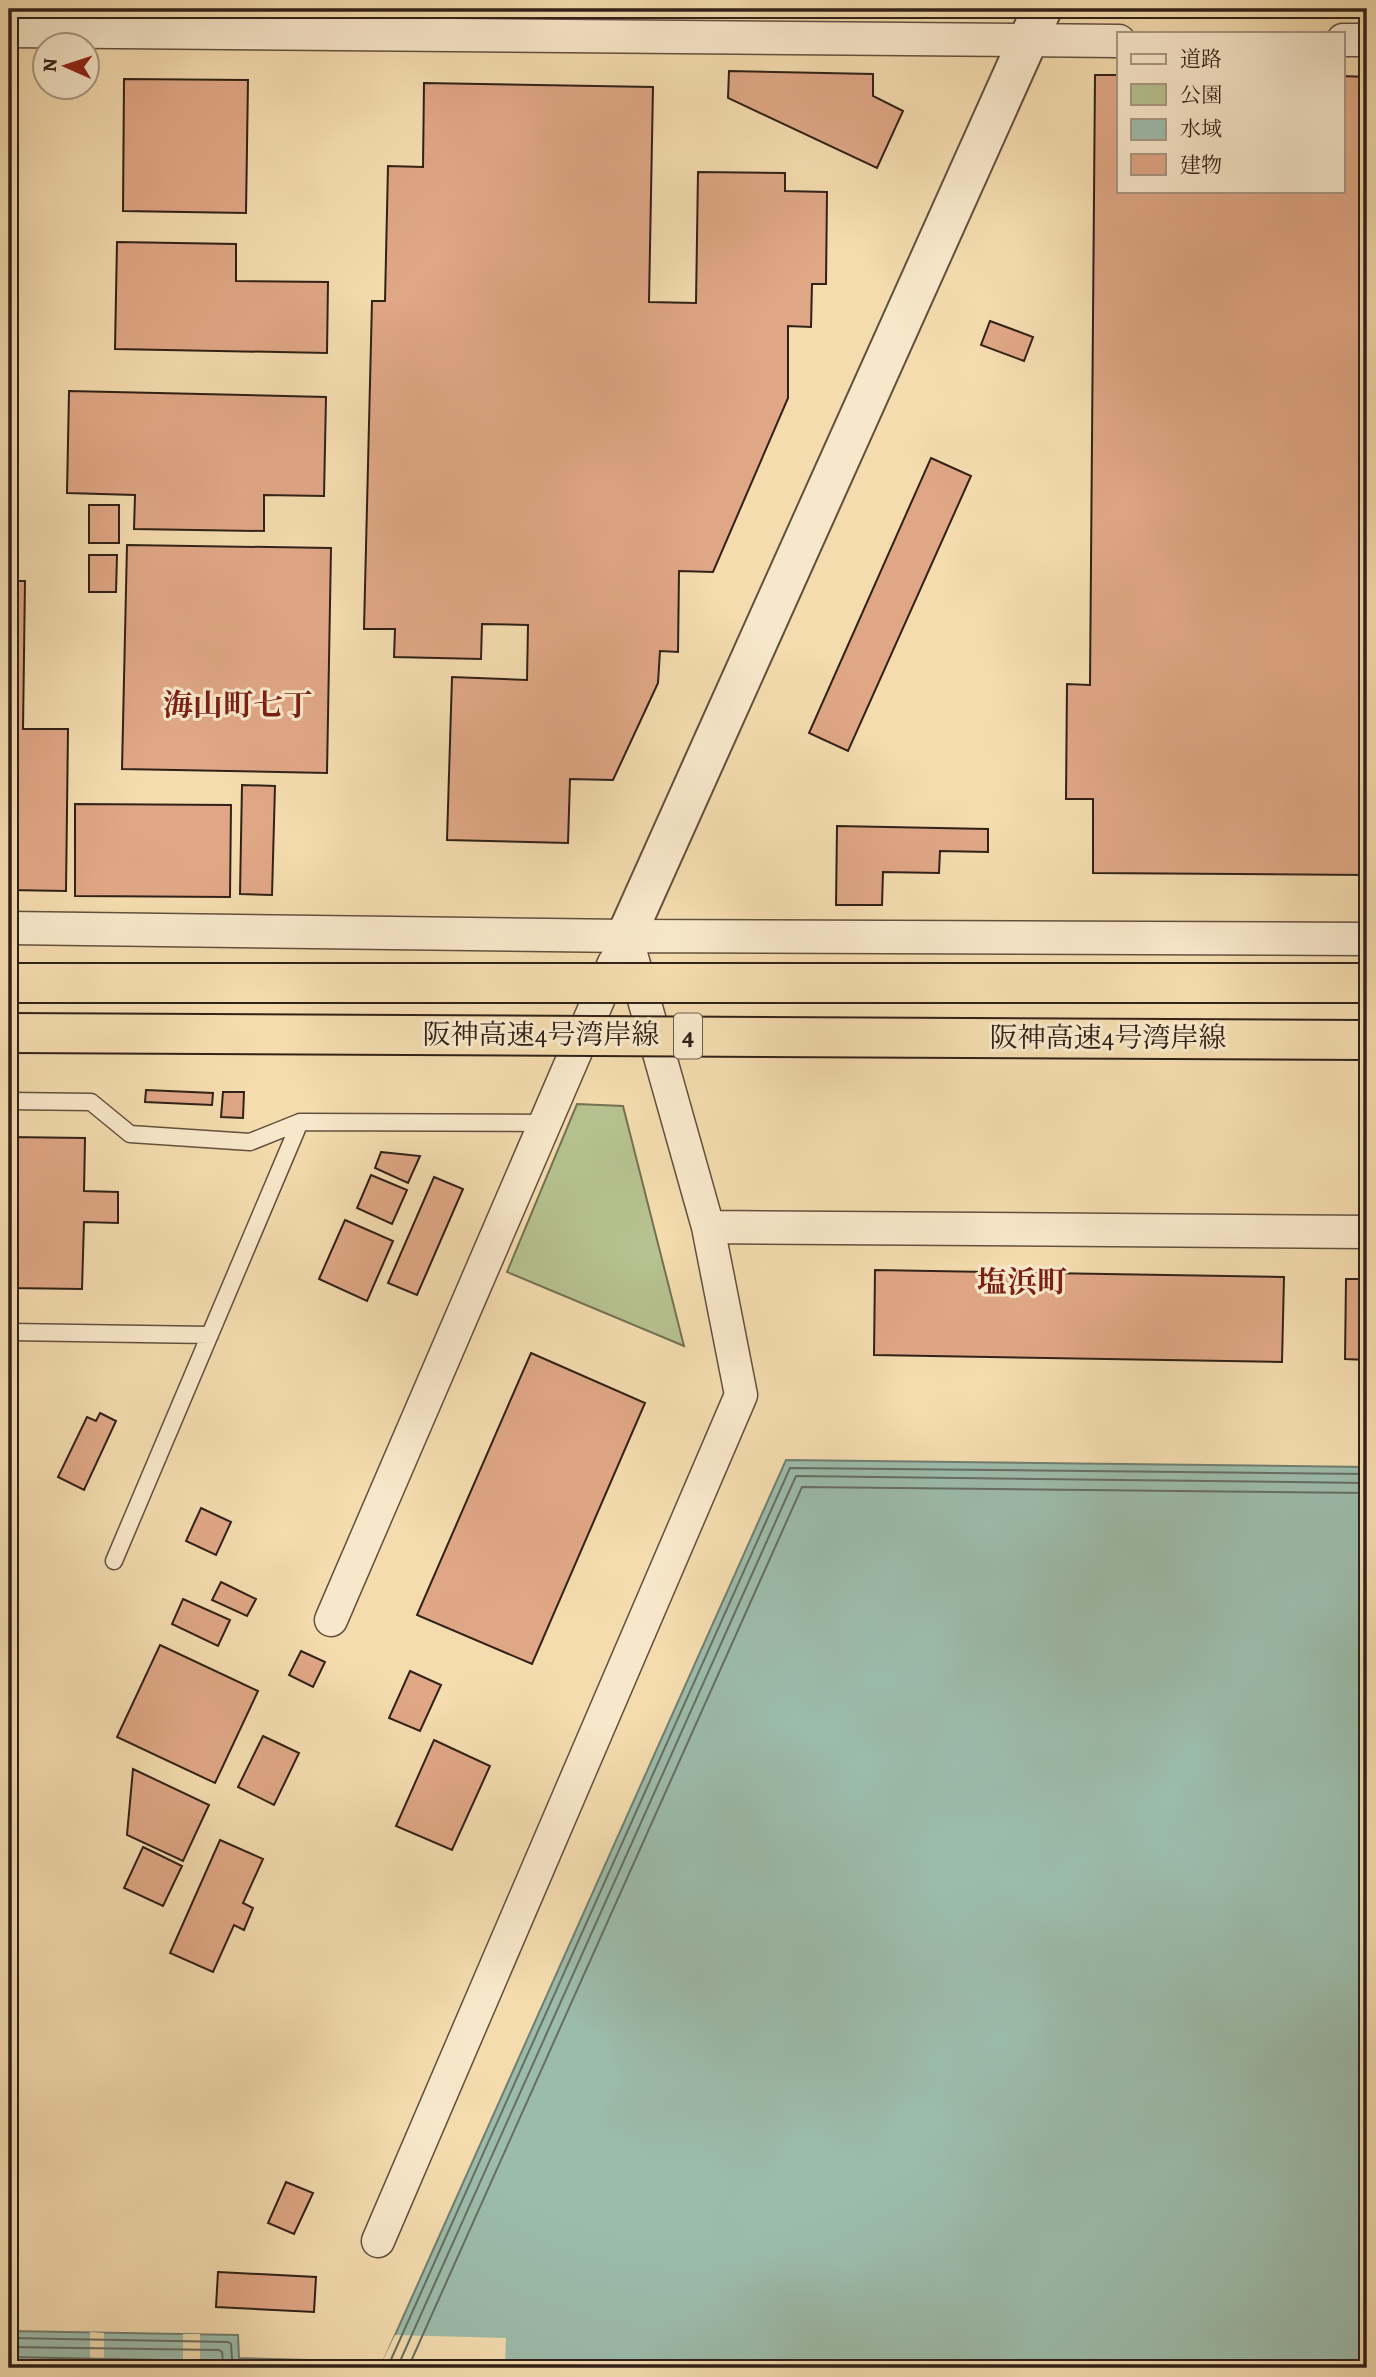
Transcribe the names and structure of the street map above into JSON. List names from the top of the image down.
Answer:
{
  "streets": {
    "highway": ["阪神高速4号湾岸線", "4"]
  },
  "districts": ["海山町七丁", "塩浜町"],
  "legend": [
    "道路",
    "公園",
    "水域",
    "建物"
  ],
  "north": "left"
}
